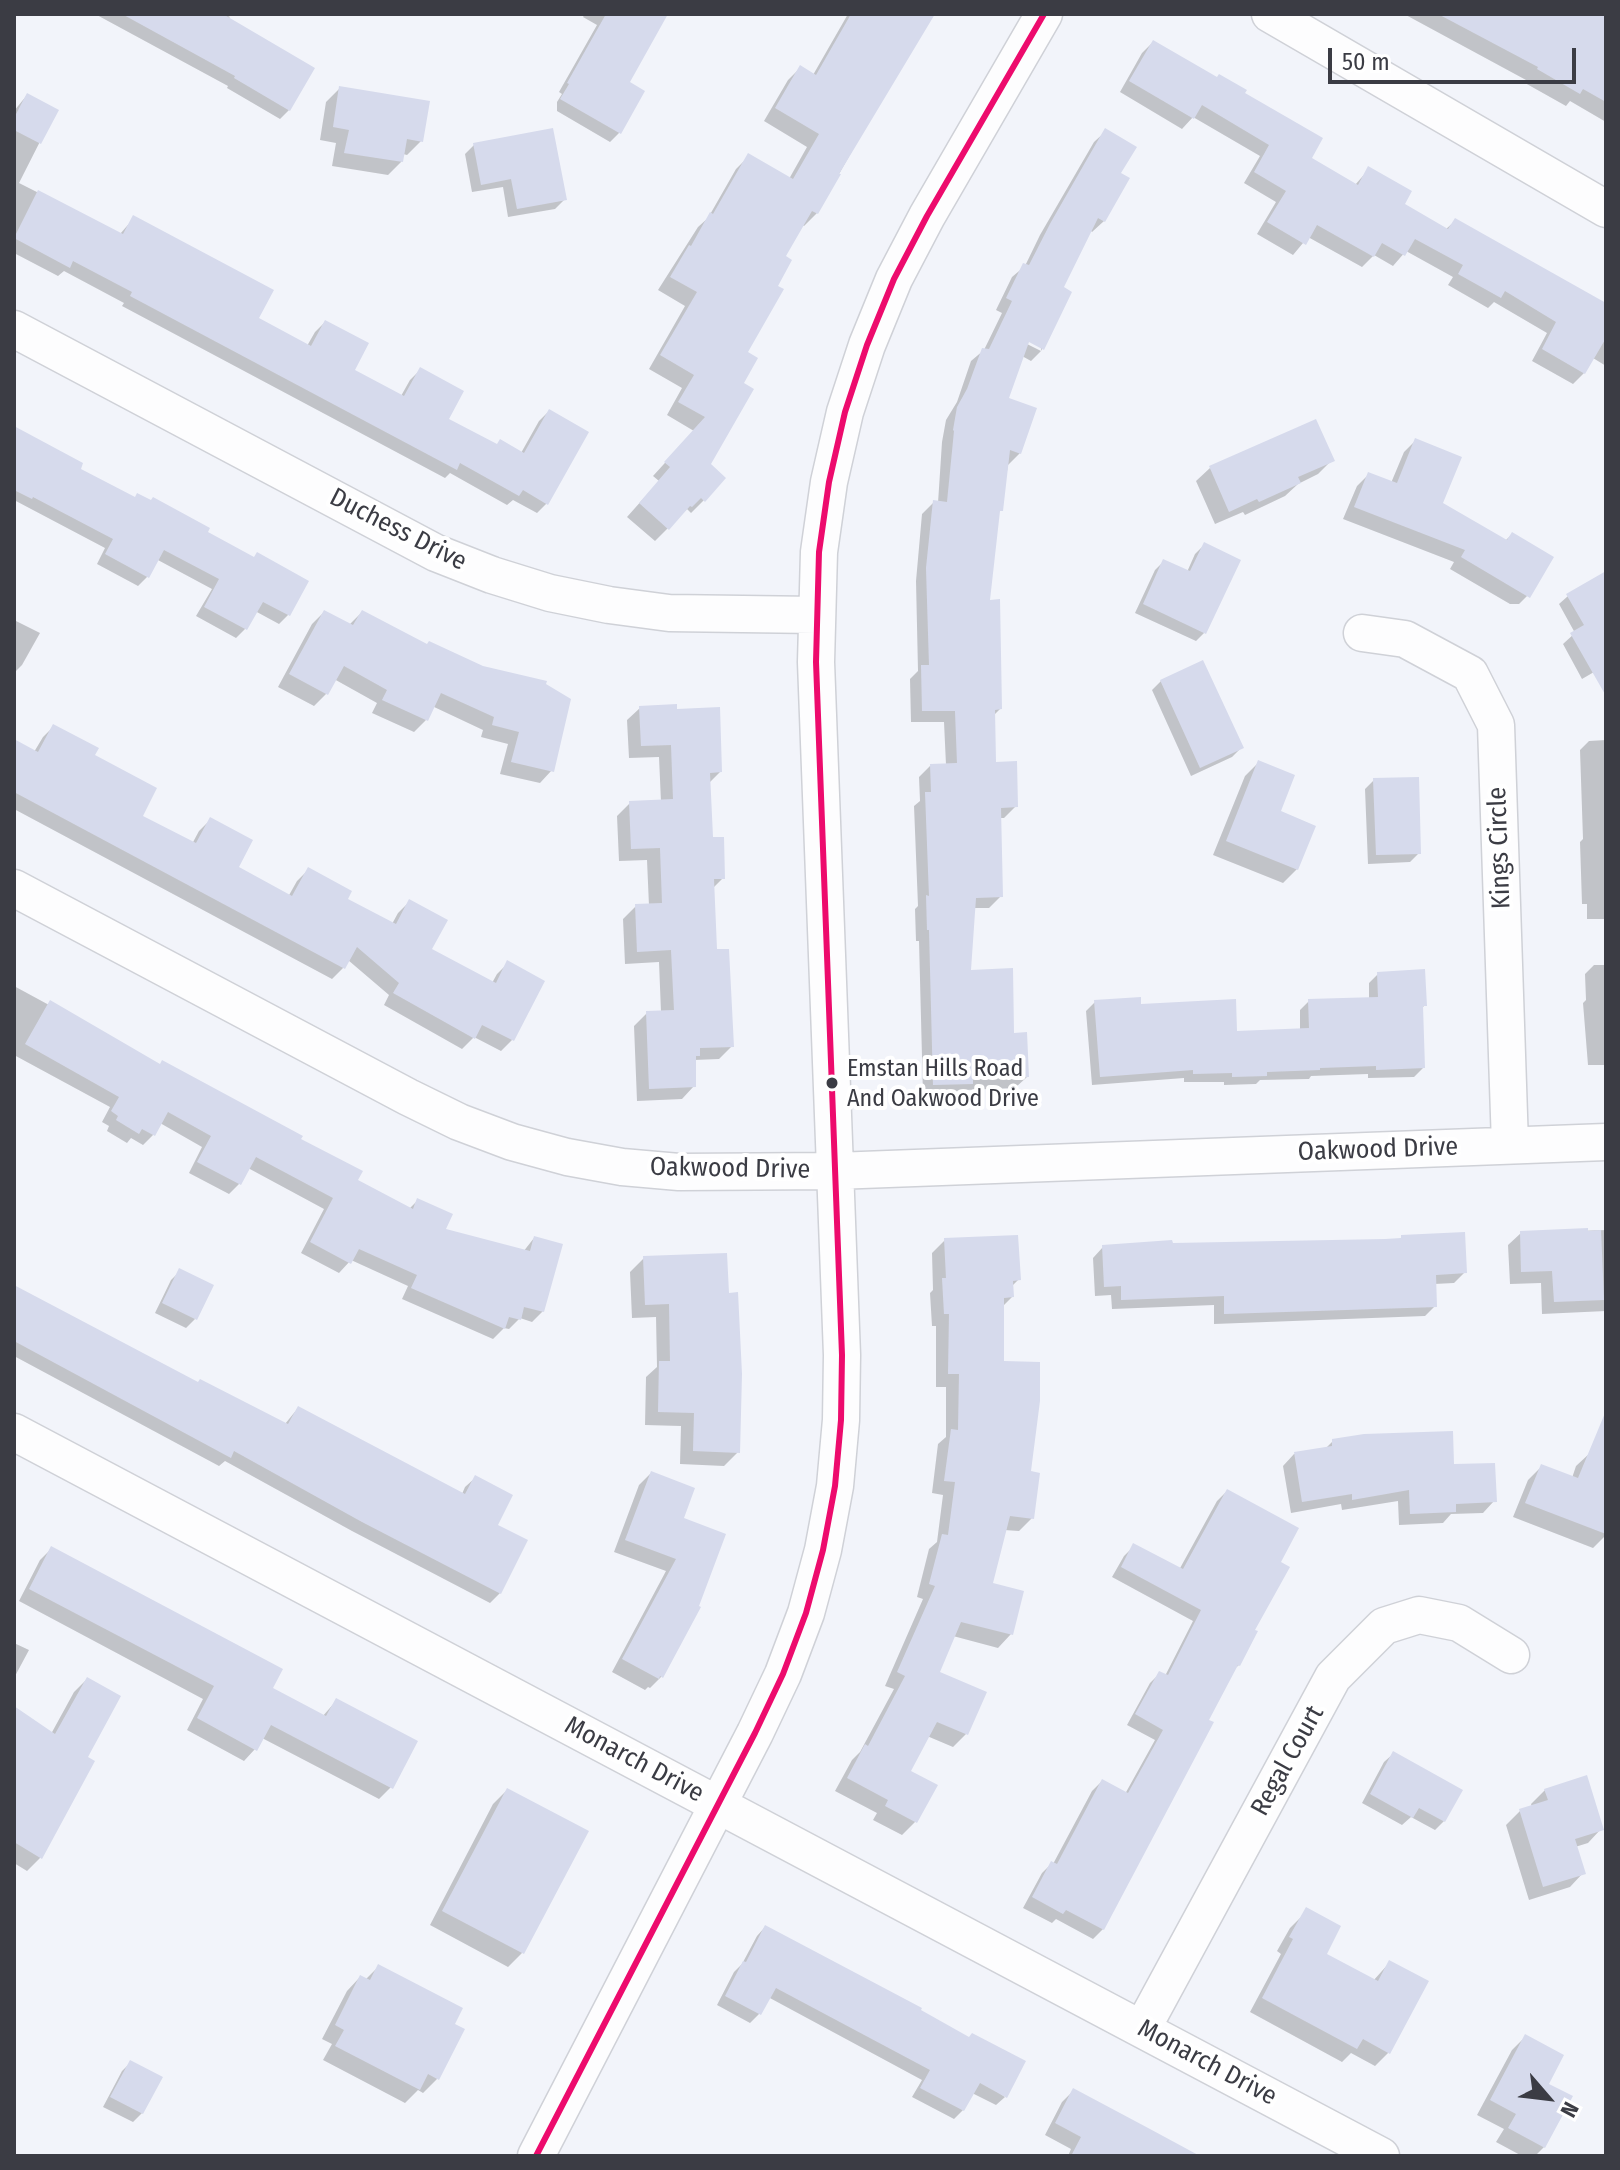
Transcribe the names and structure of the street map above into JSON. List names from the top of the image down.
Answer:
{
  "streets": {
    "street": [
      "Duchess Drive",
      "Kings Circle",
      "Oakwood Drive",
      "Monarch Drive",
      "Regal Court"
    ]
  },
  "crossings": [
    ["Kings Circle", "Oakwood Drive"],
    ["Monarch Drive", "Regal Court"]
  ],
  "places": ["Emstan Hills Road And Oakwood Drive"],
  "scale_bar": "50 m",
  "north": "bottom right"
}
